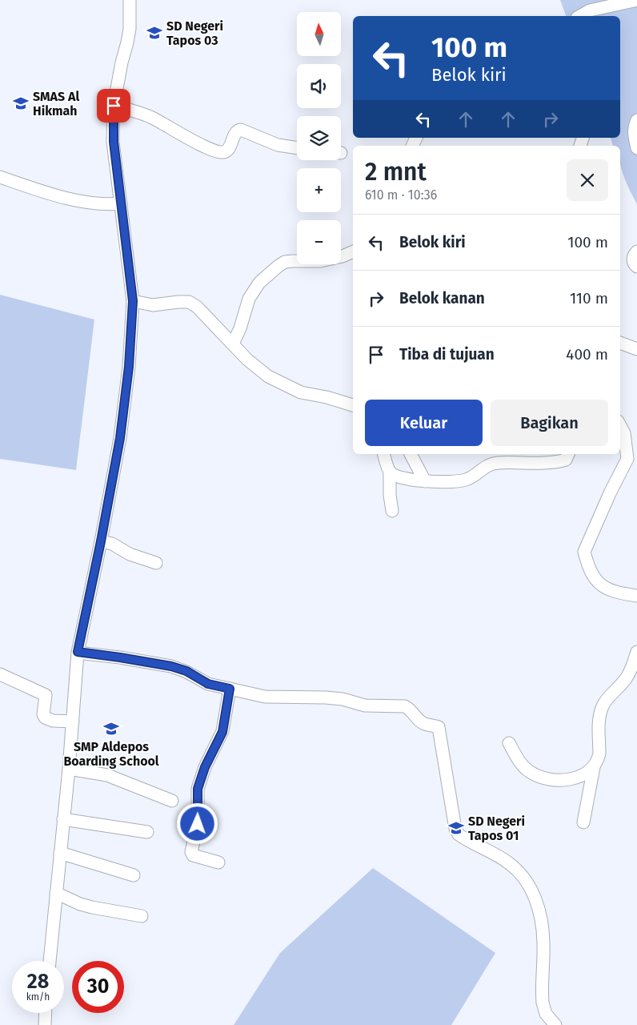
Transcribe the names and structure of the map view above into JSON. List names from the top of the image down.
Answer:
{
  "places": {
    "school or university": [
      "SD Negeri Tapos 03",
      "SMAS Al Hikmah",
      "SMP Aldepos Boarding School",
      "SD Negeri Tapos 01"
    ]
  },
  "north": "top",
  "page": {
    "map_buttons": ["+", "−"],
    "turn": ["100 m", "Belok kiri"],
    "heading": ["2 mnt", "610 m · 10:36"],
    "list": [
      {
        "name": "Belok kiri",
        "value": "100 m"
      },
      {
        "name": "Belok kanan",
        "value": "110 m"
      },
      {
        "name": "Tiba di tujuan",
        "value": "400 m"
      }
    ],
    "buttons": ["Keluar", "Bagikan"],
    "speed": "28 km/h",
    "limit": "30"
  }
}
